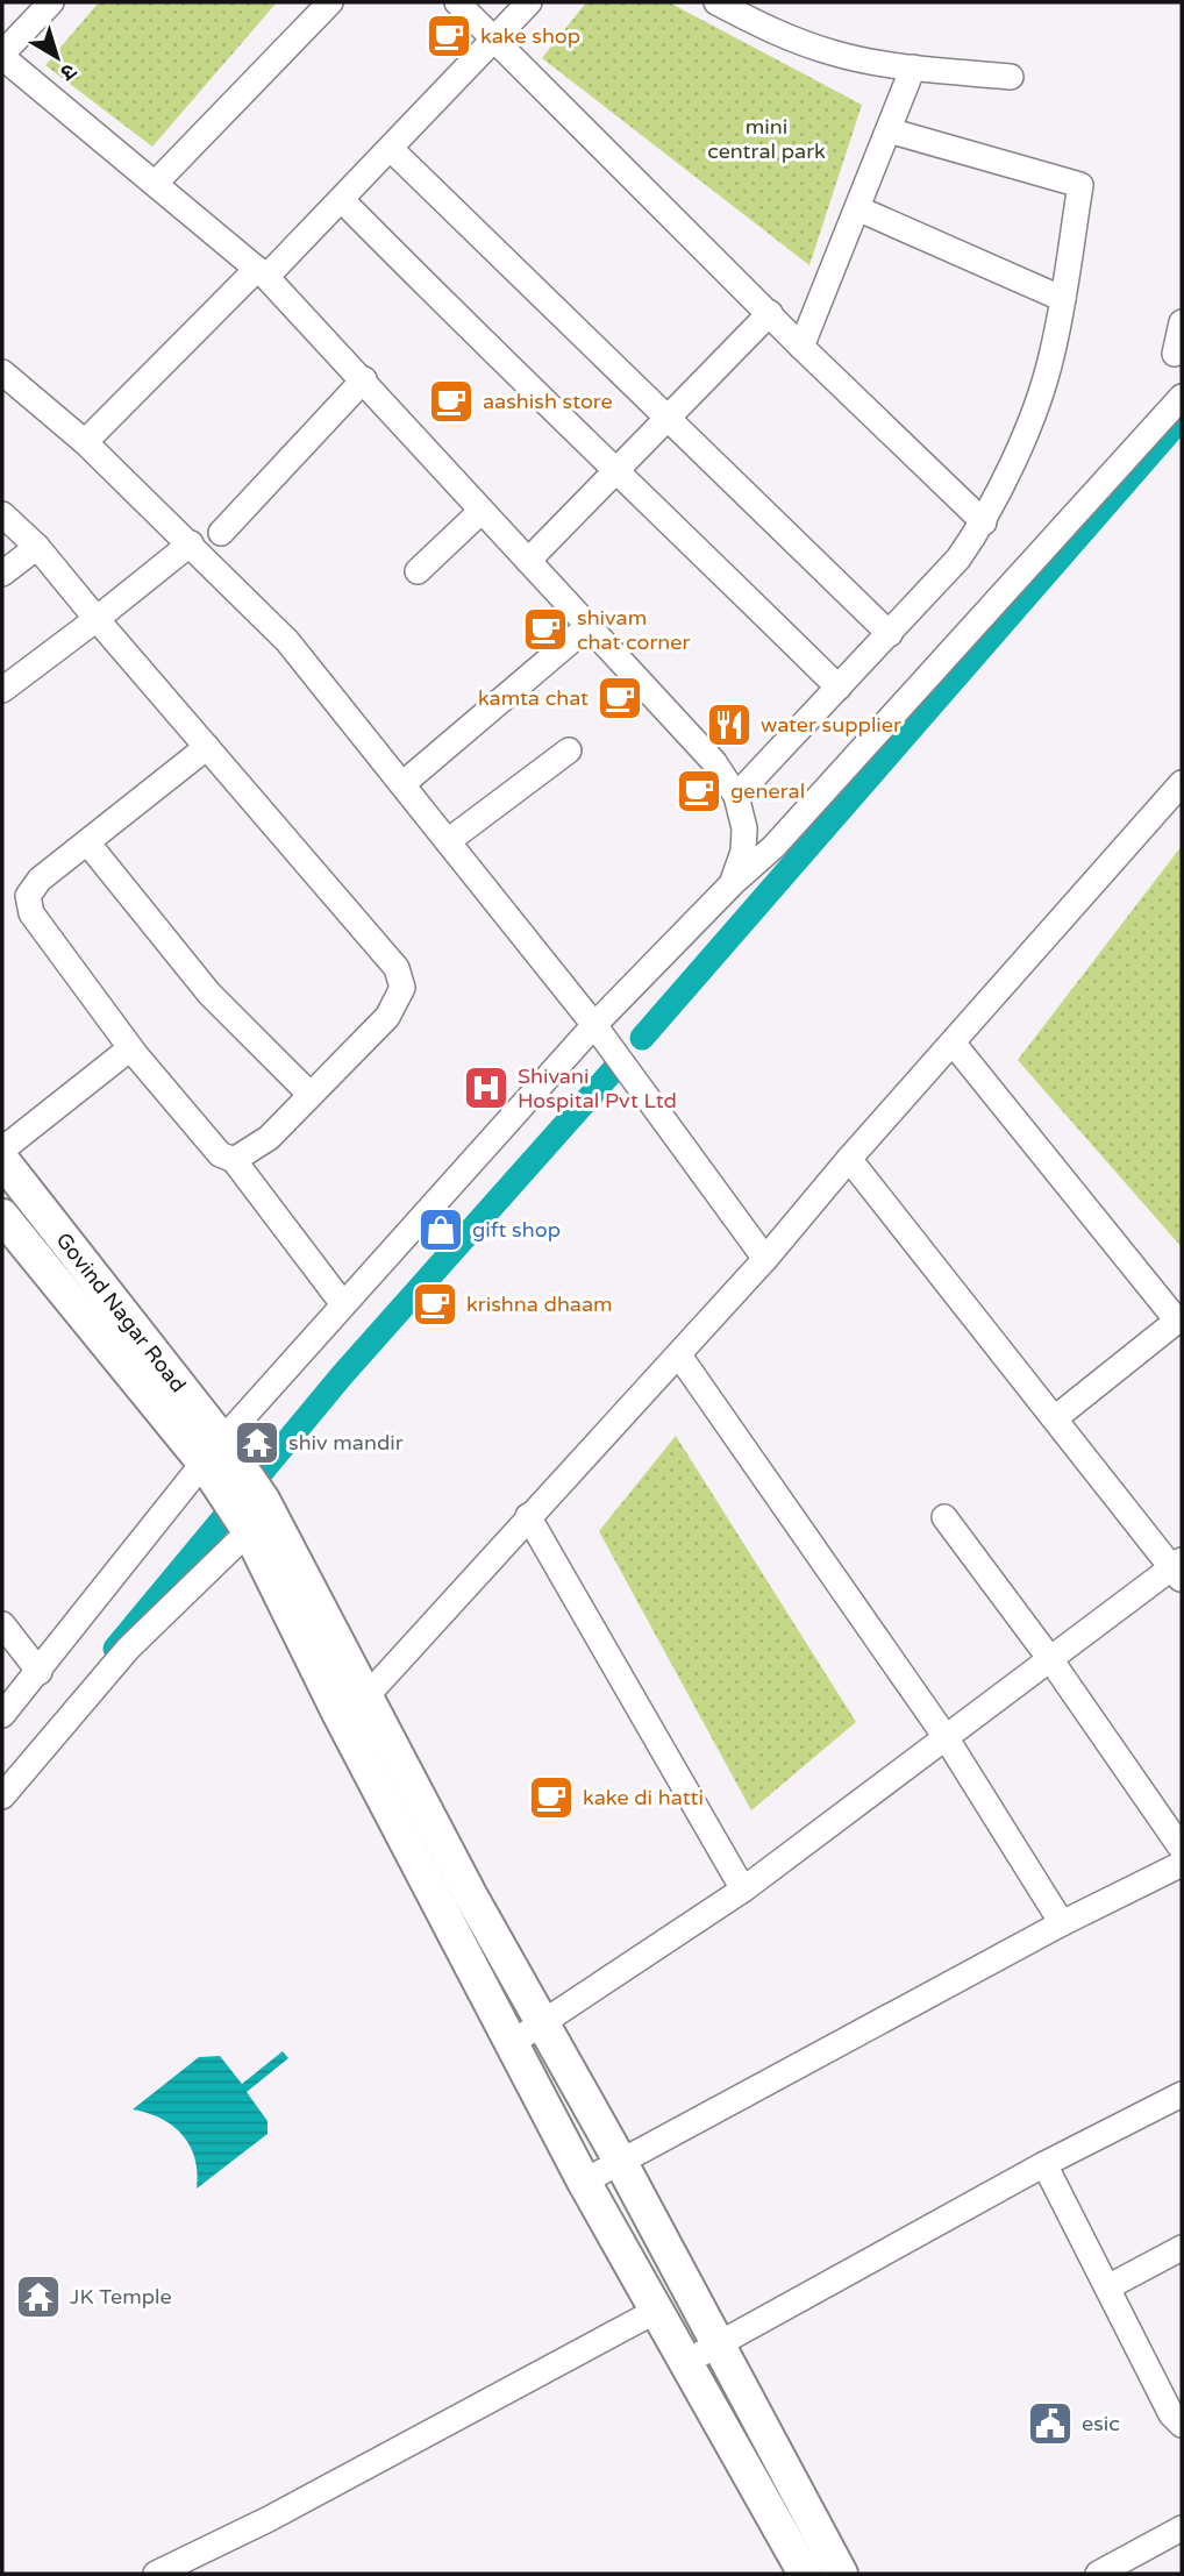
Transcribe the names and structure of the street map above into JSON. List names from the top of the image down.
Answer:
{
  "streets": {
    "main road": ["Govind Nagar Road"]
  },
  "parks": ["mini central park"],
  "places": {
    "cafe": [
      "kake shop",
      "aashish store",
      "shivam chat corner",
      "kamta chat",
      "general",
      "krishna dhaam",
      "kake di hatti"
    ],
    "restaurant": ["water supplier"],
    "hospital": ["Shivani Hospital Pvt Ltd"],
    "shop": ["gift shop"],
    "temple": ["shiv mandir", "JK Temple"],
    "public building": ["esic"]
  },
  "north": "bottom right"
}
